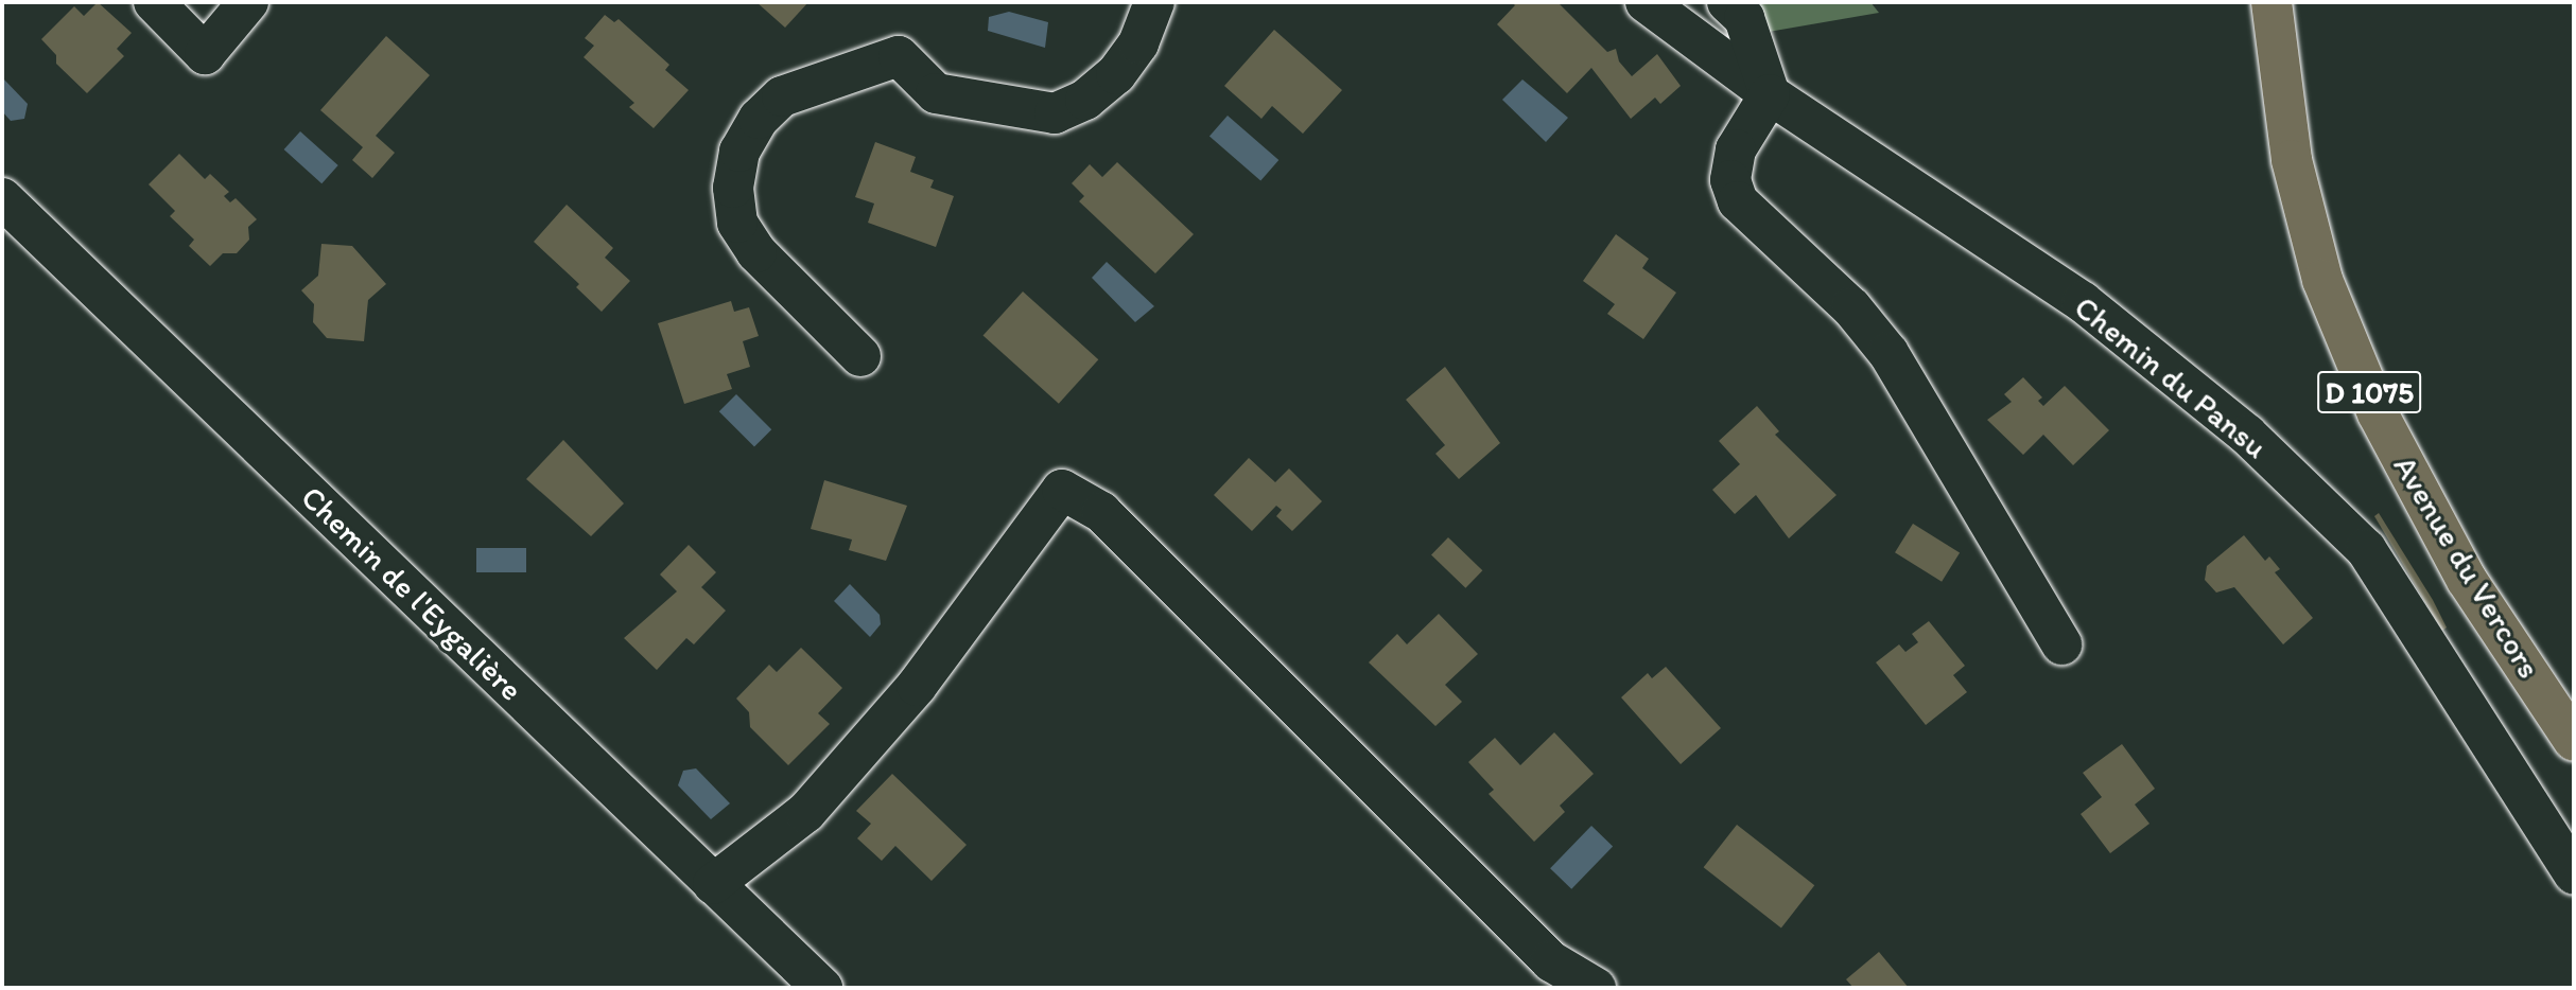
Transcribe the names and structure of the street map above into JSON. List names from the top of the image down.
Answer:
{
  "streets": {
    "main road": ["D 1075", "Avenue du Vercors"],
    "street": ["Chemin du Pansu", "Chemin de l'Eygalière"]
  }
}
